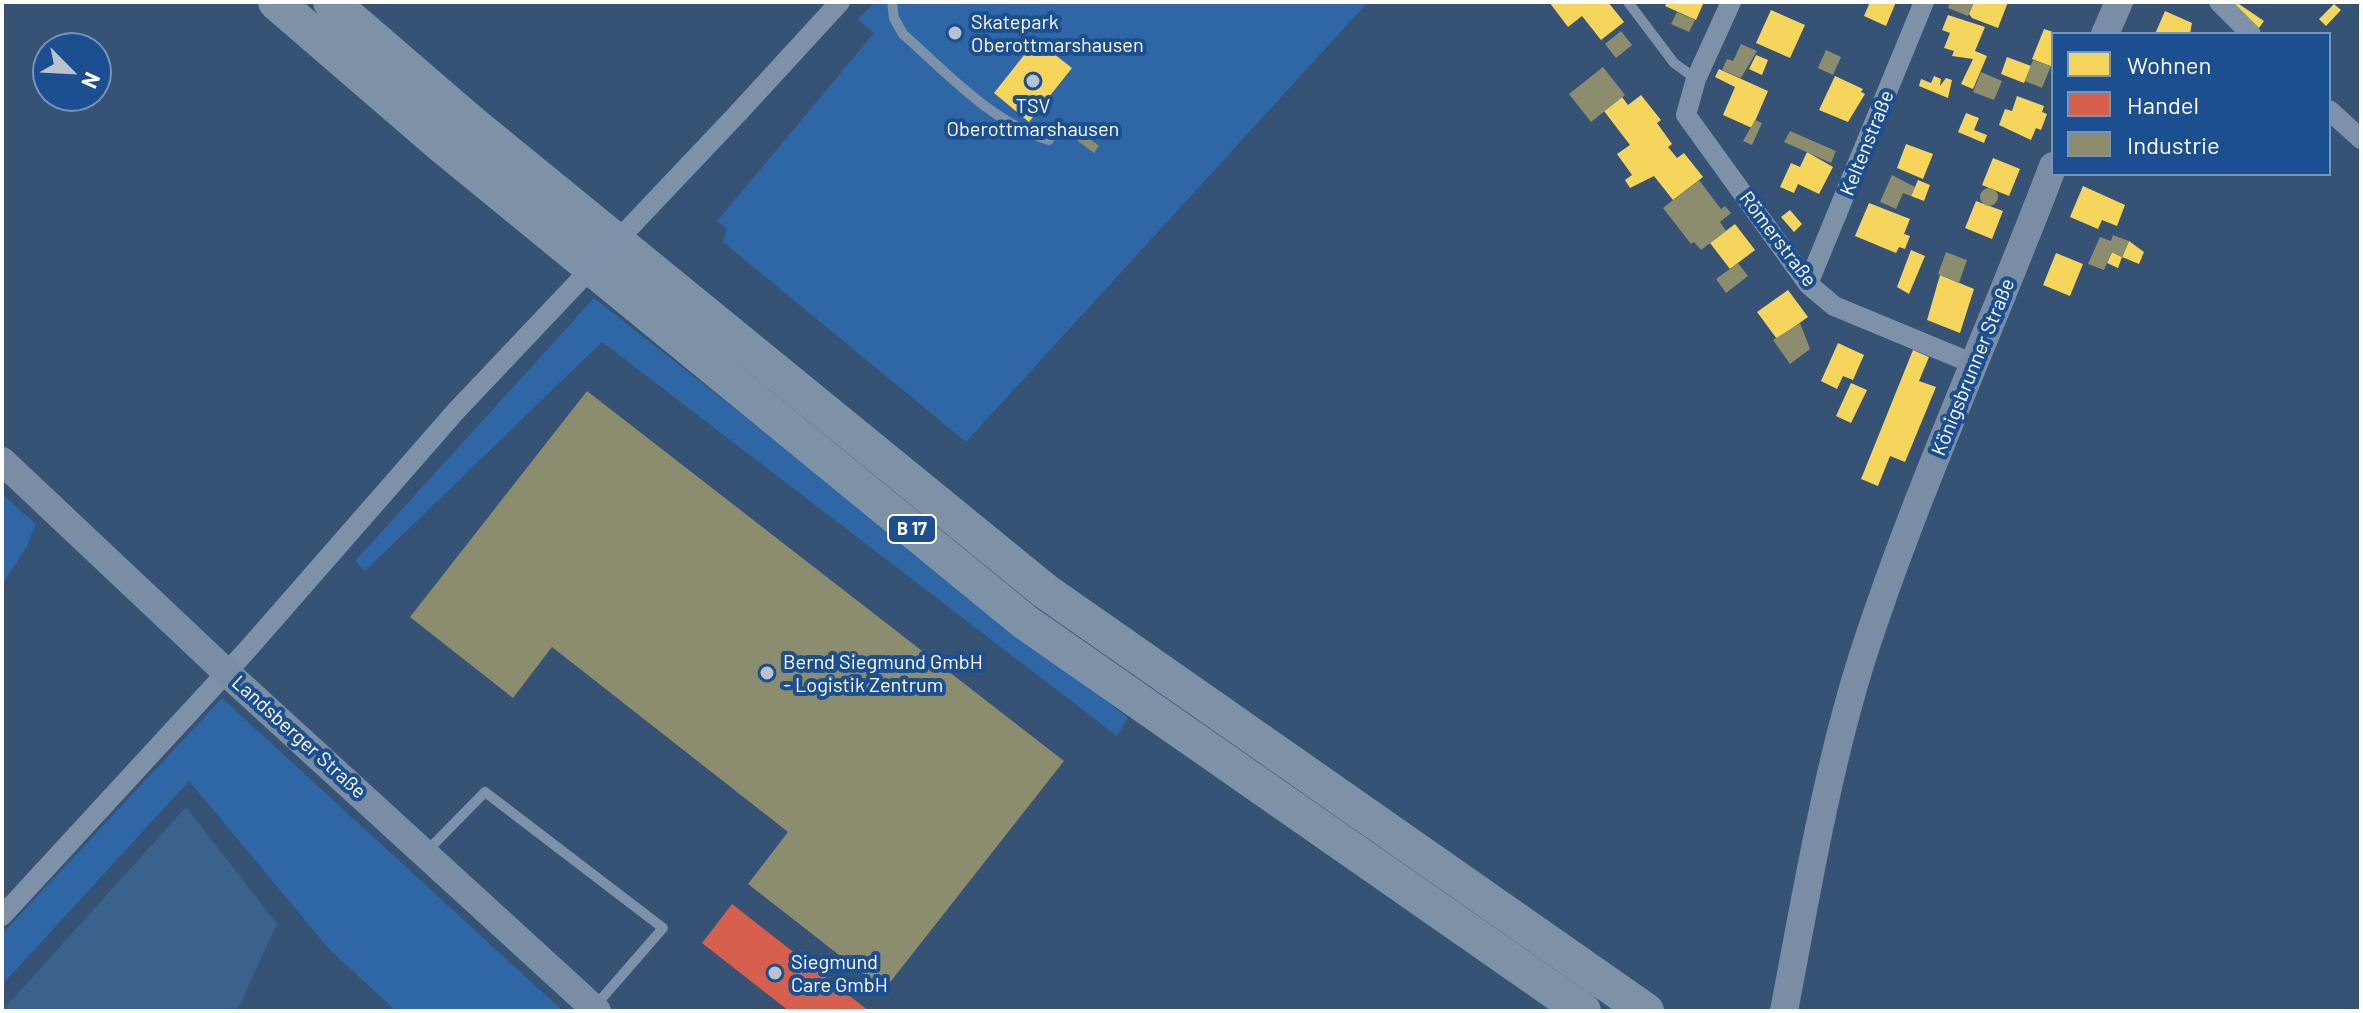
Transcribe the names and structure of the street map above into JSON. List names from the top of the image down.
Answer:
{
  "streets": {
    "highway": ["B 17"],
    "street": [
      "Keltenstraße",
      "Römerstraße",
      "Königsbrunner Straße",
      "Landsberger Straße"
    ]
  },
  "crossings": [
    ["Keltenstraße", "Römerstraße"],
    ["Römerstraße", "Königsbrunner Straße"]
  ],
  "places": [
    "Skatepark Oberottmarshausen",
    "TSV Oberottmarshausen",
    "Bernd Siegmund GmbH - Logistik Zentrum",
    "Siegmund Care GmbH"
  ],
  "legend": ["Wohnen", "Handel", "Industrie"],
  "north": "bottom right"
}
